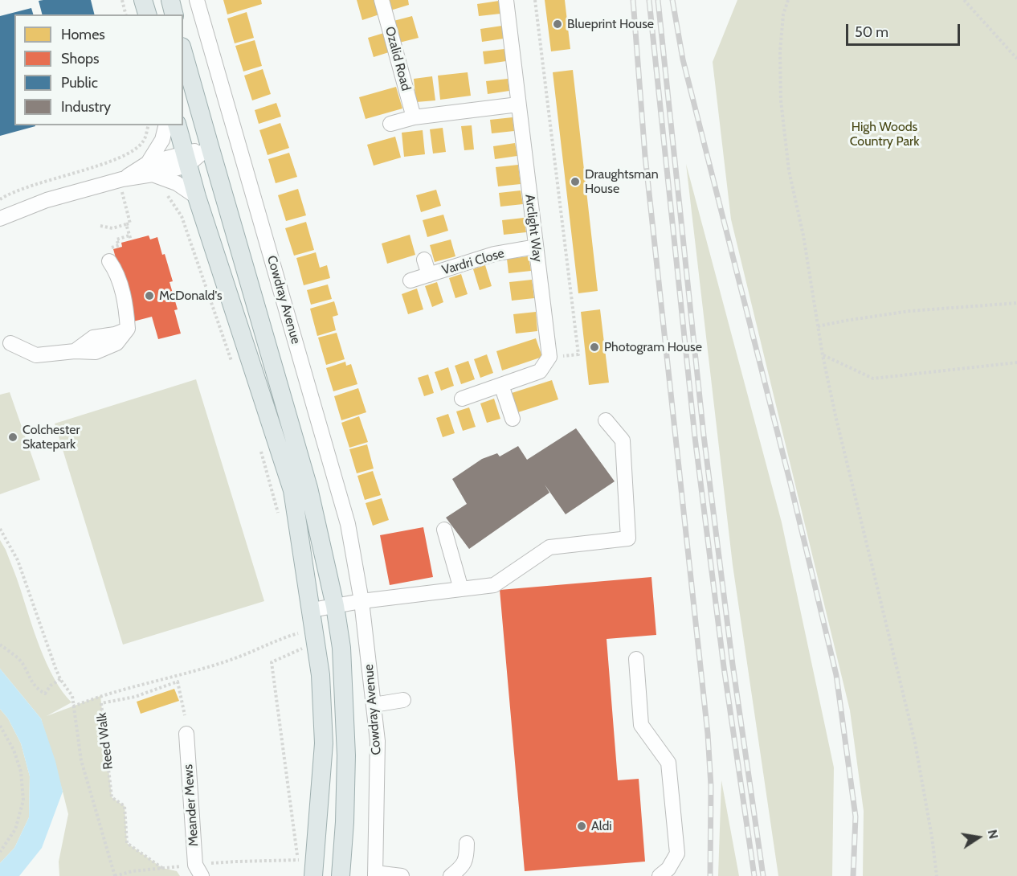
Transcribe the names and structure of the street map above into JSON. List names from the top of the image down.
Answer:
{
  "streets": {
    "main road": ["Cowdray Avenue"],
    "street": [
      "Ozalid Road",
      "Arclight Way",
      "Vardri Close",
      "Meander Mews"
    ],
    "path": ["Reed Walk"]
  },
  "crossings": [
    ["Arclight Way", "Vardri Close"]
  ],
  "parks": ["High Woods Country Park"],
  "places": [
    "Blueprint House",
    "Draughtsman House",
    "McDonald's",
    "Photogram House",
    "Colchester Skatepark",
    "Aldi"
  ],
  "legend": [
    "Homes",
    "Shops",
    "Public",
    "Industry"
  ],
  "scale_bar": "50 m",
  "north": "right"
}
